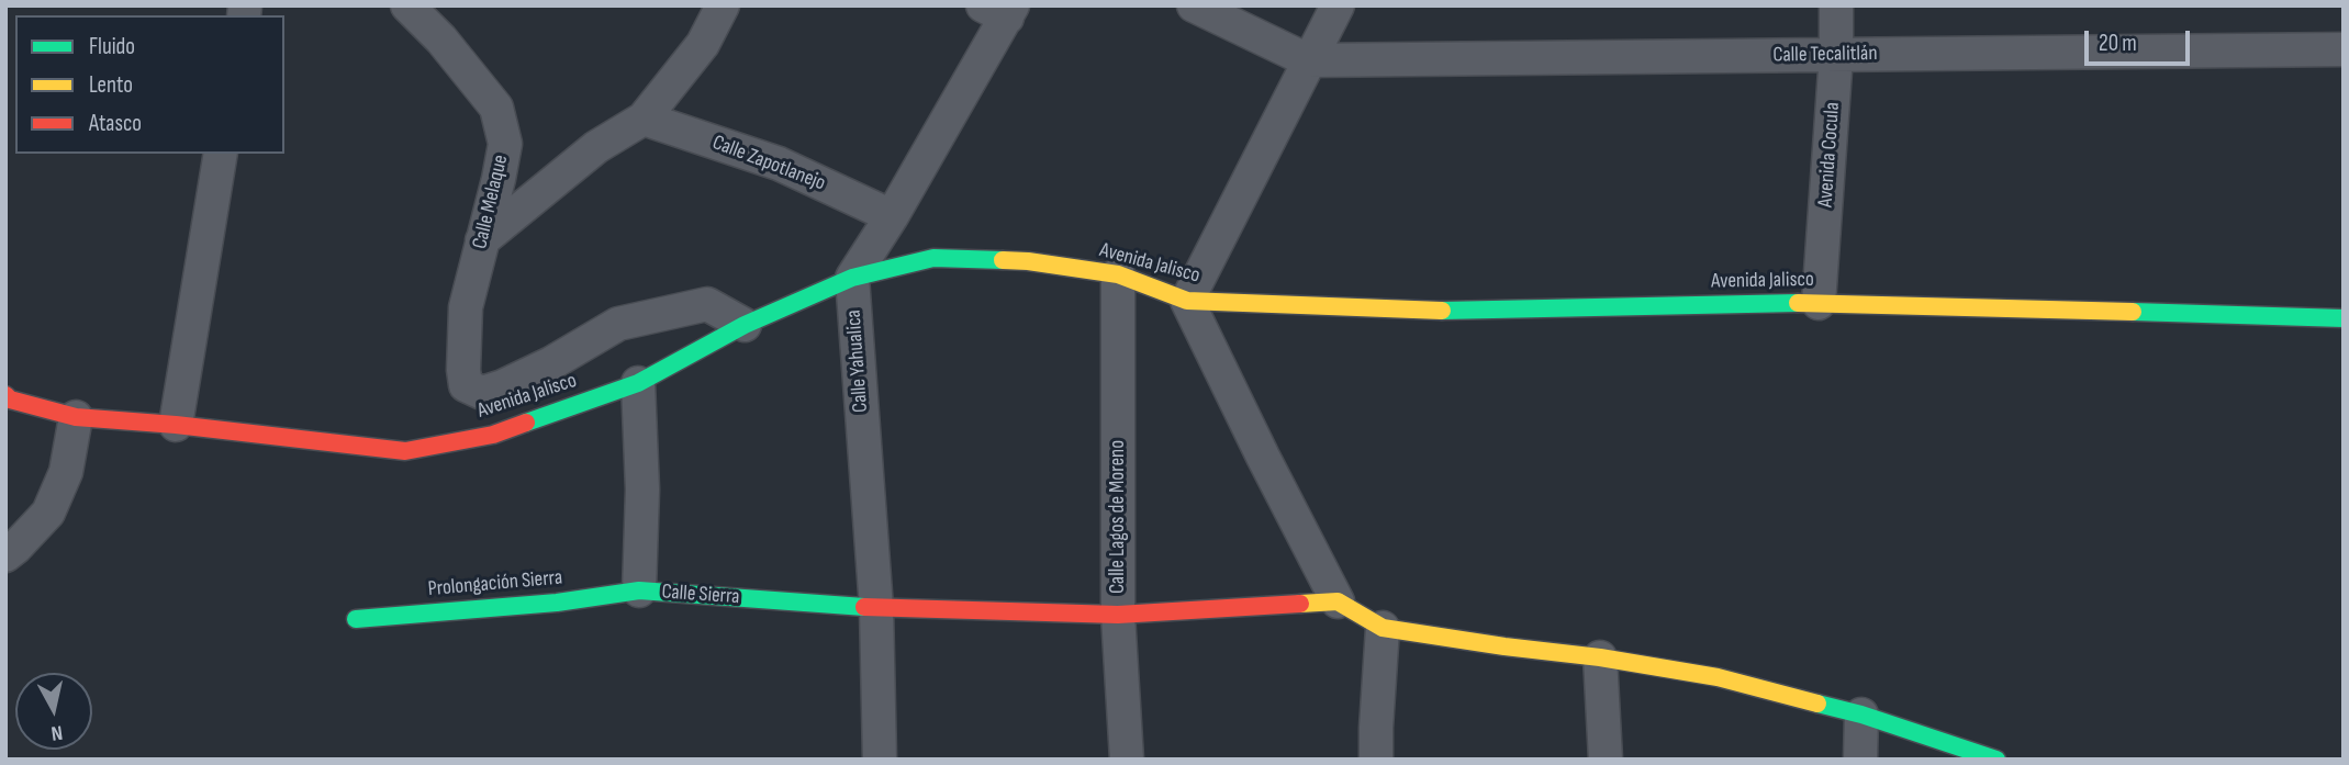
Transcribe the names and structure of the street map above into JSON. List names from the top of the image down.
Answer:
{
  "streets": {
    "street": [
      "Calle Tecalitlán",
      "Avenida Cocula",
      "Calle Zapotlanejo",
      "Calle Melaque",
      "Avenida Jalisco",
      "Calle Yahualica",
      "Calle Lagos de Moreno",
      "Prolongación Sierra",
      "Calle Sierra"
    ]
  },
  "crossings": [
    ["Calle Tecalitlán", "Avenida Cocula"],
    ["Avenida Cocula", "Avenida Jalisco"],
    ["Calle Melaque", "Avenida Jalisco"],
    ["Avenida Jalisco", "Calle Yahualica"],
    ["Avenida Jalisco", "Calle Lagos de Moreno"],
    ["Avenida Jalisco", "Calle Sierra"],
    ["Calle Yahualica", "Calle Sierra"],
    ["Calle Lagos de Moreno", "Calle Sierra"],
    ["Prolongación Sierra", "Calle Sierra"]
  ],
  "legend": ["Fluido", "Lento", "Atasco"],
  "scale_bar": "20 m",
  "north": "bottom"
}
